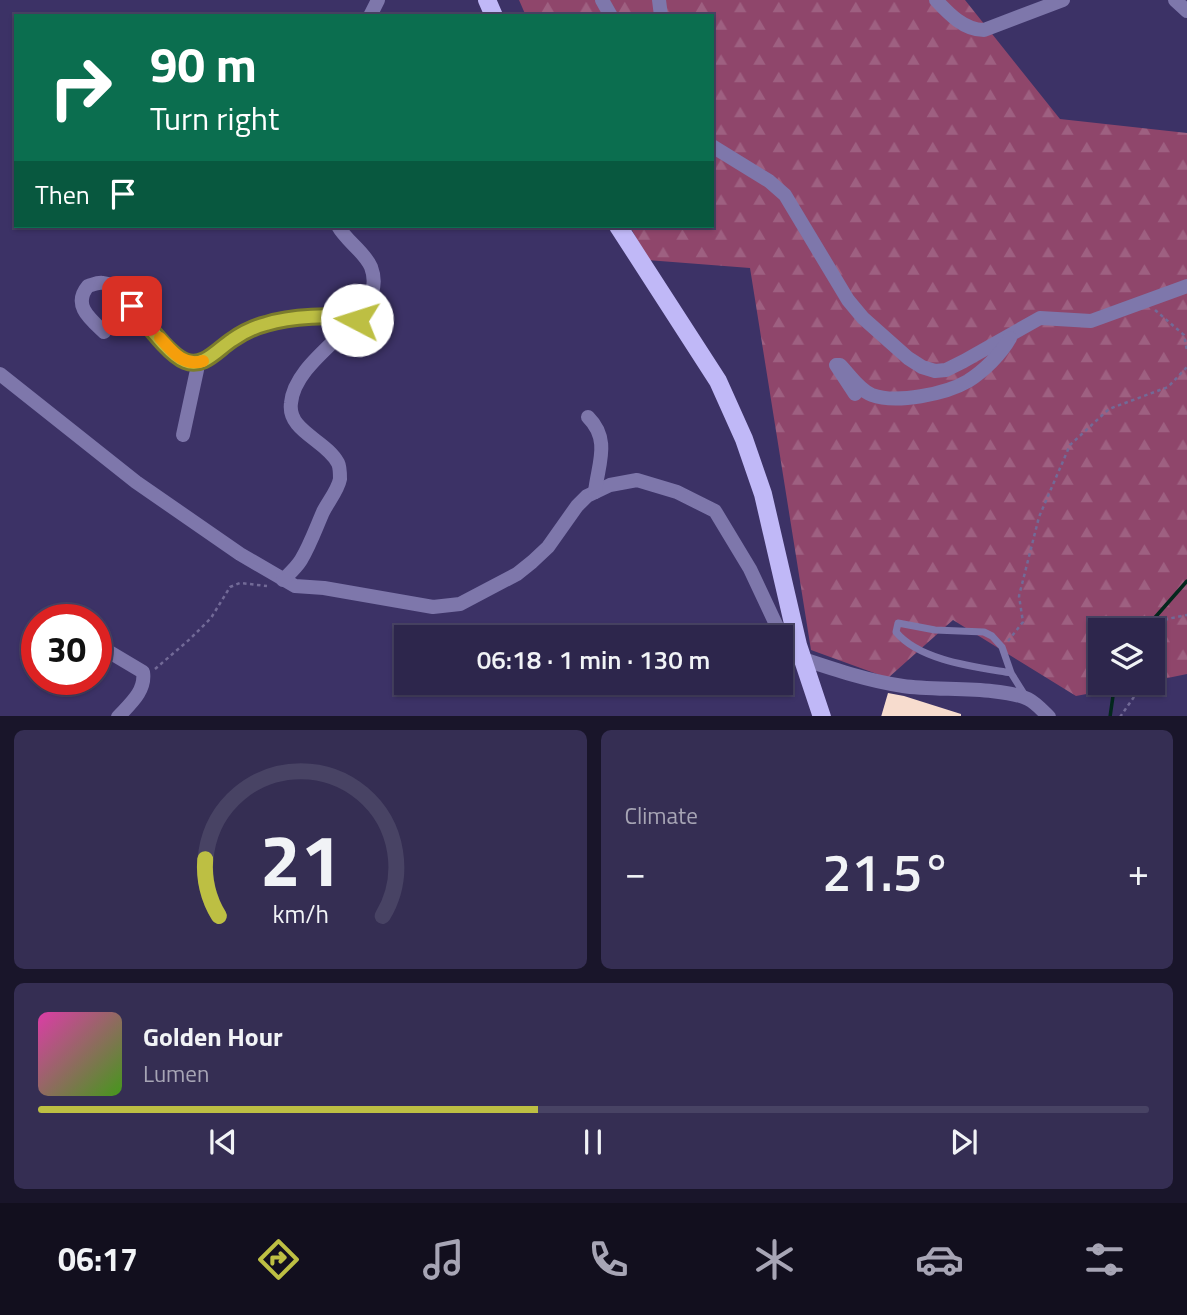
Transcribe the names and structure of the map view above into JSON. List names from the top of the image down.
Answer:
{
  "page": {
    "turn": ["90 m", "Turn right"],
    "then": "Then",
    "limit": "30",
    "trip": "06:18 · 1 min · 130 m",
    "tile": "Climate",
    "heat": ["−", "21.5°", "+"],
    "song": ["Golden Hour", "Lumen"],
    "tabs": "06:17",
    "gauge": ["21", "km/h"]
  }
}
